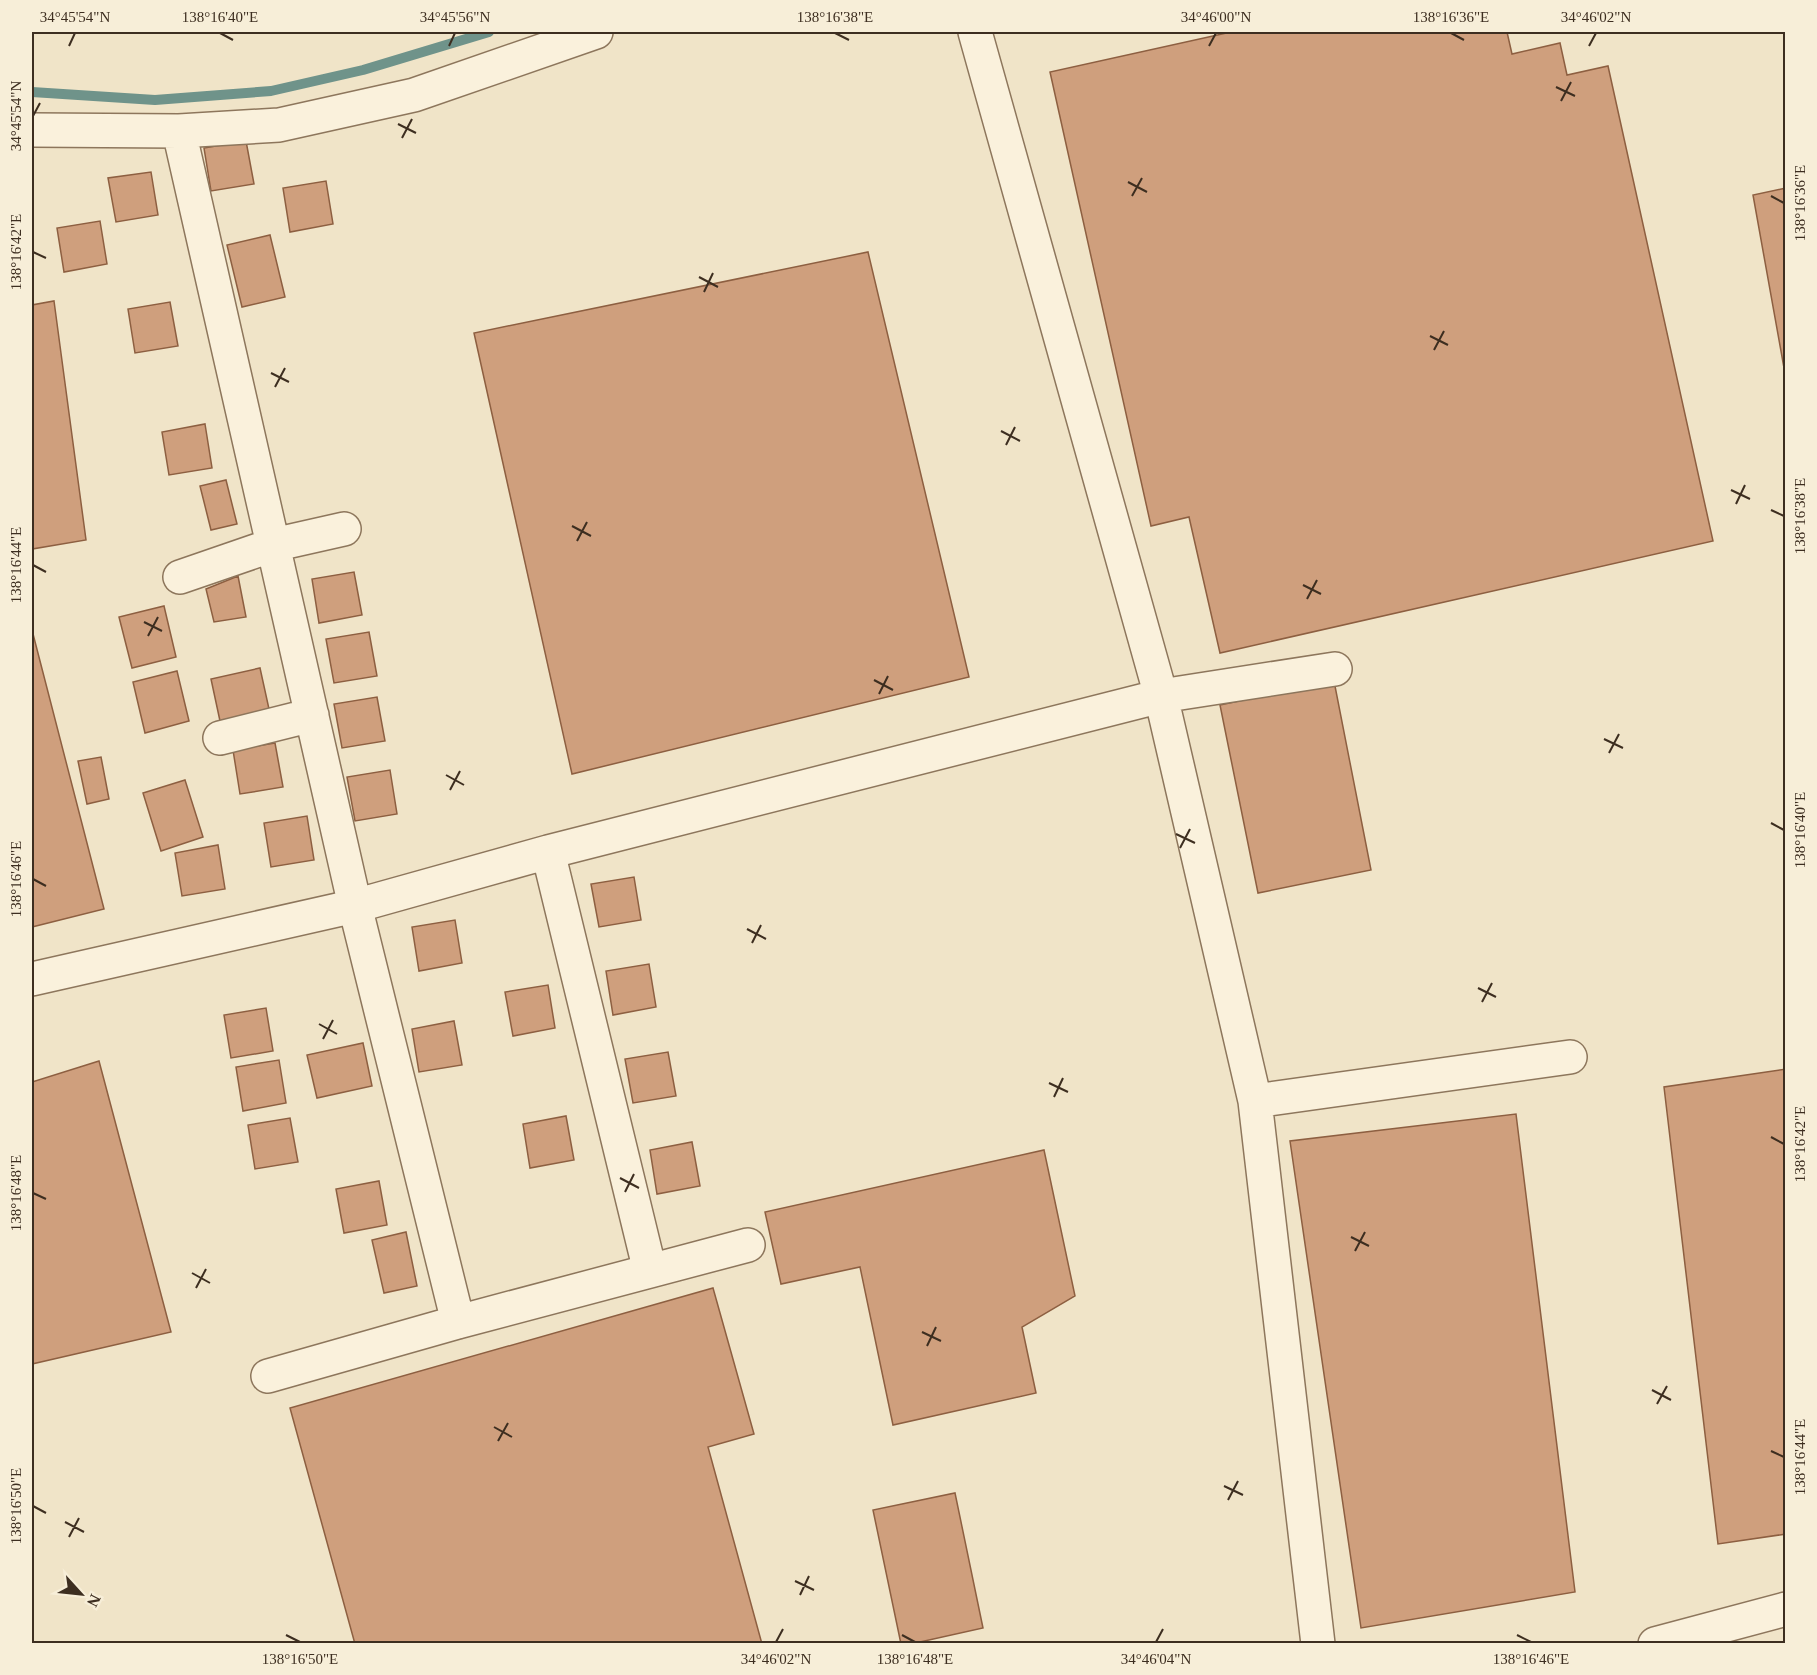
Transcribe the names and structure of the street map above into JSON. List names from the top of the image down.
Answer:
{
  "north": "bottom right",
  "coordinates": [
    "34°45'54\"N",
    "138°16'40\"E",
    "34°45'56\"N",
    "138°16'38\"E",
    "34°46'00\"N",
    "138°16'36\"E",
    "34°46'02\"N",
    "138°16'42\"E",
    "138°16'44\"E",
    "138°16'46\"E",
    "138°16'48\"E",
    "138°16'50\"E",
    "34°46'04\"N"
  ]
}
